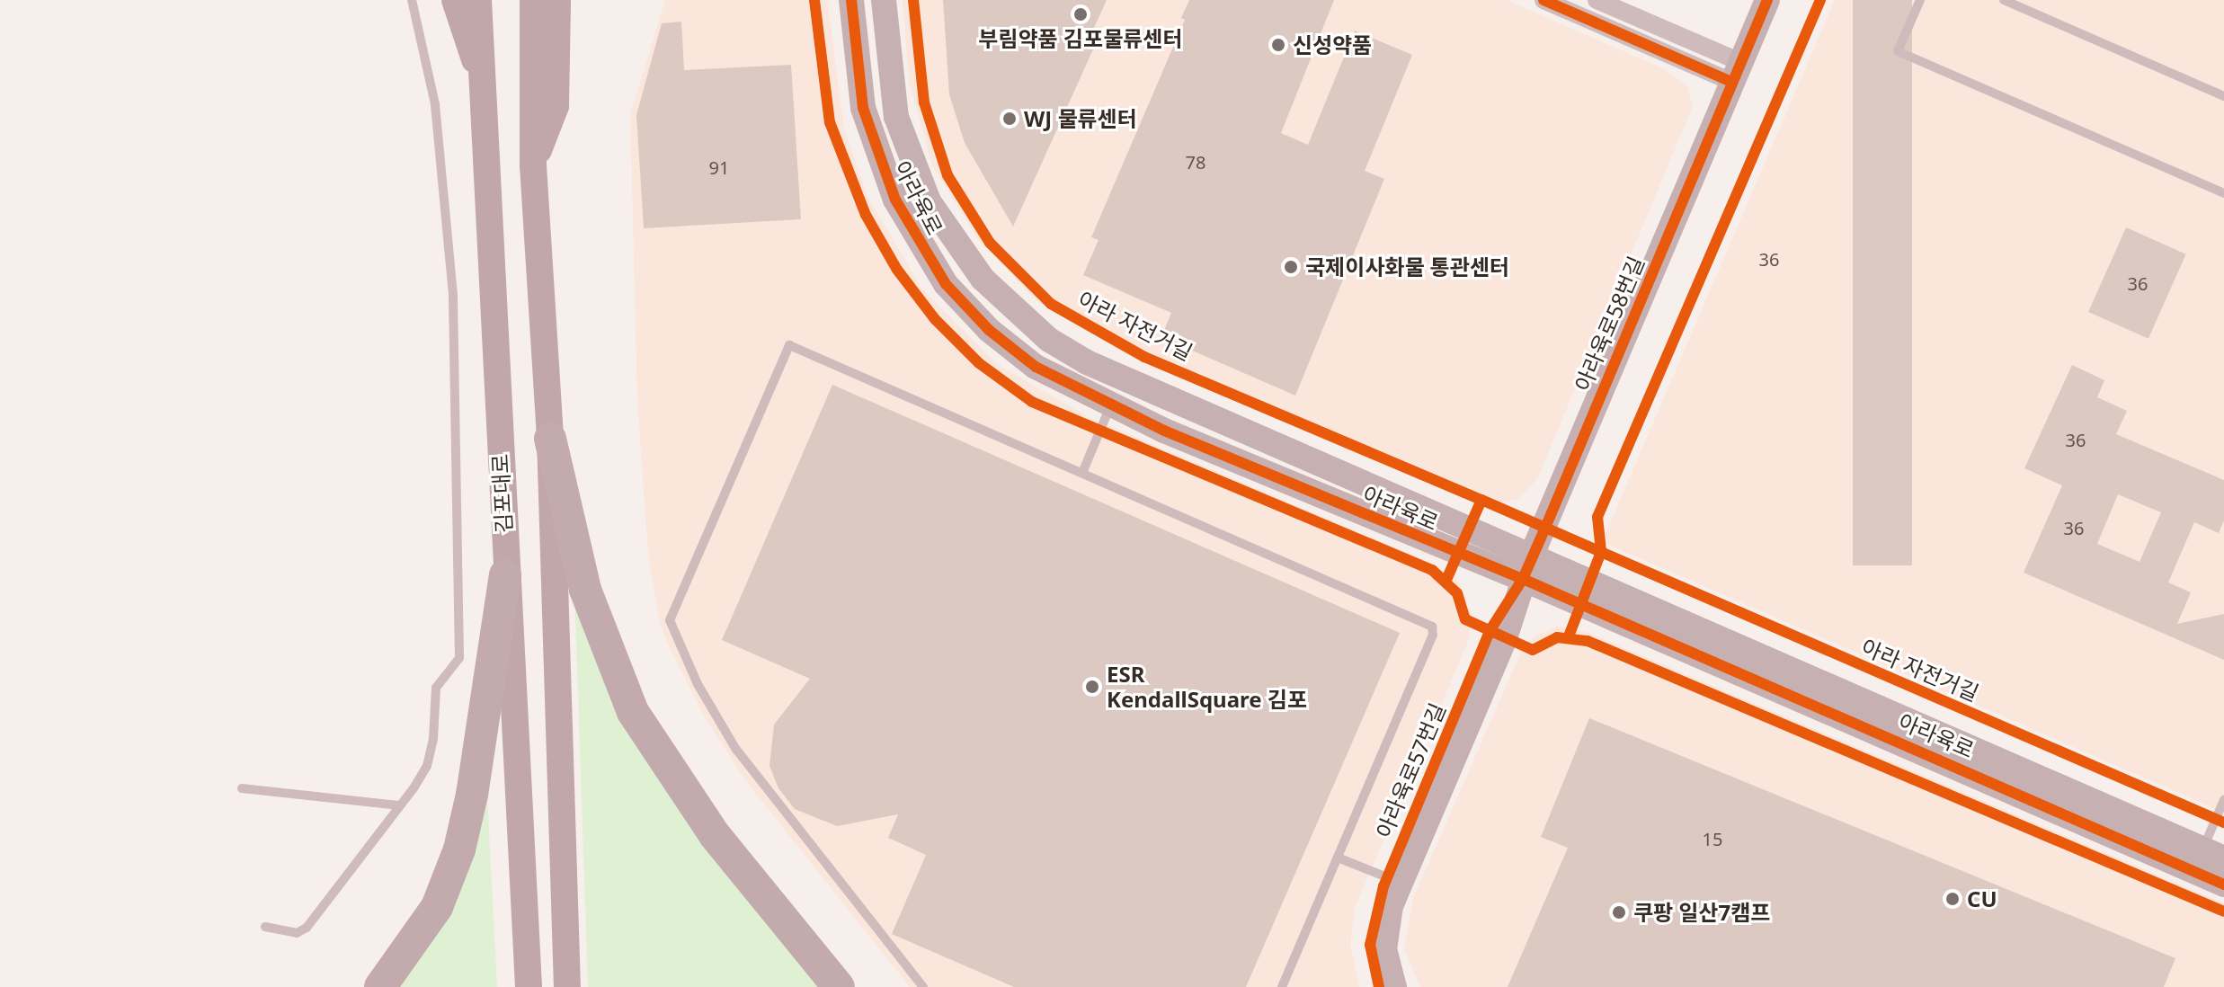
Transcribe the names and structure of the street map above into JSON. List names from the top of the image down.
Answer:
{
  "streets": {
    "main road": ["김포대로"],
    "street": ["아라육로", "아라육로58번길", "아라육로57번길"],
    "cycle path": ["아라 자전거길"]
  },
  "crossings": [
    ["아라육로", "아라육로58번길"],
    ["아라육로", "아라육로57번길"],
    ["아라육로58번길", "아라육로57번길"]
  ],
  "places": [
    "부림약품 김포물류센터",
    "신성약품",
    "WJ 물류센터",
    "국제이사화물 통관센터",
    "ESR KendallSquare 김포",
    "CU",
    "쿠팡 일산7캠프"
  ],
  "house_numbers": [
    "78",
    "91",
    "36",
    "36",
    "36",
    "36",
    "15"
  ]
}
